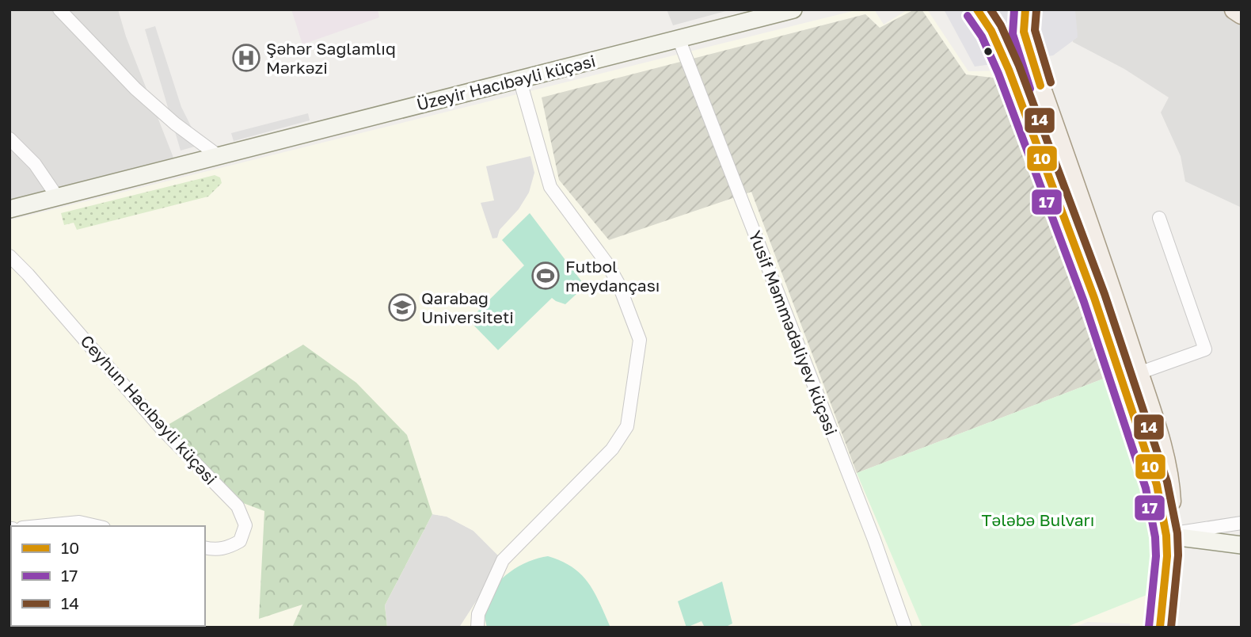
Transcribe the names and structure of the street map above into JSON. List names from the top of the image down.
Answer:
{
  "streets": {
    "main road": ["Üzeyir Hacıbəyli küçəsi"],
    "street": ["Yusif Məmmədəliyev küçəsi", "Ceyhun Hacıbəyli küçəsi"]
  },
  "crossings": [
    ["Üzeyir Hacıbəyli küçəsi", "Yusif Məmmədəliyev küçəsi"]
  ],
  "parks": ["Tələbə Bulvarı"],
  "places": {
    "hospital": ["Şəhər Sağlamlıq Mərkəzi"],
    "sports": ["Futbol meydançası"],
    "school or university": ["Qarabağ Universiteti"]
  },
  "lines": ["transit line 10", "transit line 17", "transit line 14"],
  "legend": ["10", "17", "14"]
}
